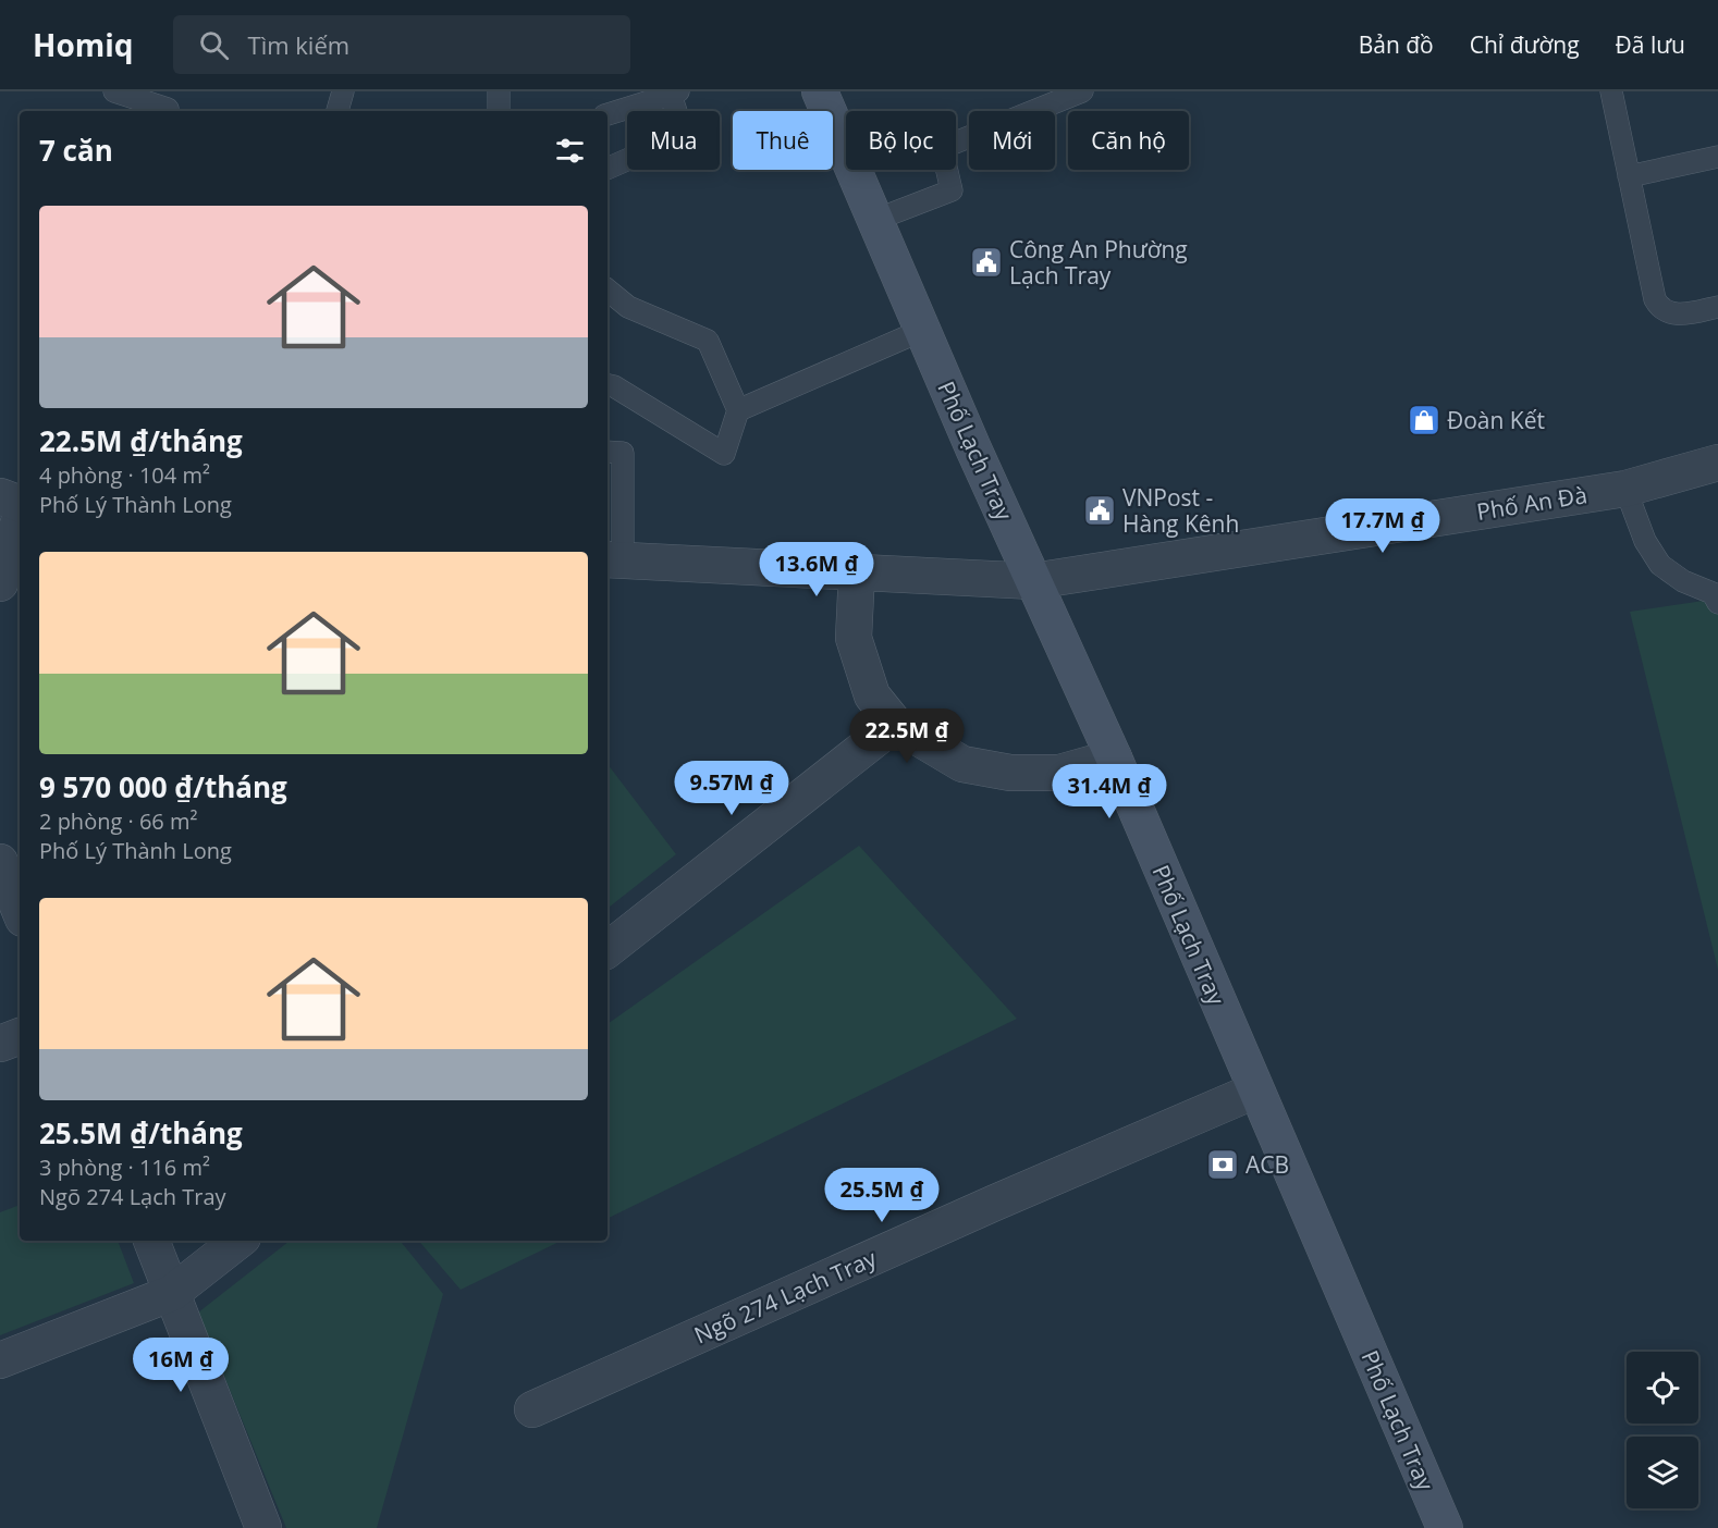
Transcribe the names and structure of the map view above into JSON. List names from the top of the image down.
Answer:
{
  "streets": {
    "main road": ["Phố Lạch Tray"],
    "street": ["Phố An Đà", "Ngõ 274 Lạch Tray"]
  },
  "crossings": [
    ["Phố Lạch Tray", "Phố An Đà"],
    ["Phố Lạch Tray", "Ngõ 274 Lạch Tray"]
  ],
  "places": {
    "public building": ["Công An Phường Lạch Tray", "VNPost - Hàng Kênh"],
    "shop": ["Đoàn Kết"],
    "bank": ["ACB"]
  },
  "page": {
    "header": "Homiq",
    "search": "Tìm kiếm",
    "nav": ["Bản đồ", "Chỉ đường", "Đã lưu"],
    "chip": [
      "Mua",
      "Thuê",
      "Bộ lọc",
      "Mới",
      "Căn hộ"
    ],
    "heading": "7 căn",
    "list": [
      {
        "name": "22.5M ₫/tháng",
        "note": "4 phòng · 104 m² · Phố Lý Thành Long"
      },
      {
        "name": "9 570 000 ₫/tháng",
        "note": "2 phòng · 66 m² · Phố Lý Thành Long"
      },
      {
        "name": "25.5M ₫/tháng",
        "note": "3 phòng · 116 m² · Ngõ 274 Lạch Tray"
      }
    ],
    "price": [
      "17.7M ₫",
      "13.6M ₫",
      "22.5M ₫",
      "9.57M ₫",
      "31.4M ₫",
      "25.5M ₫",
      "16M ₫"
    ]
  }
}
